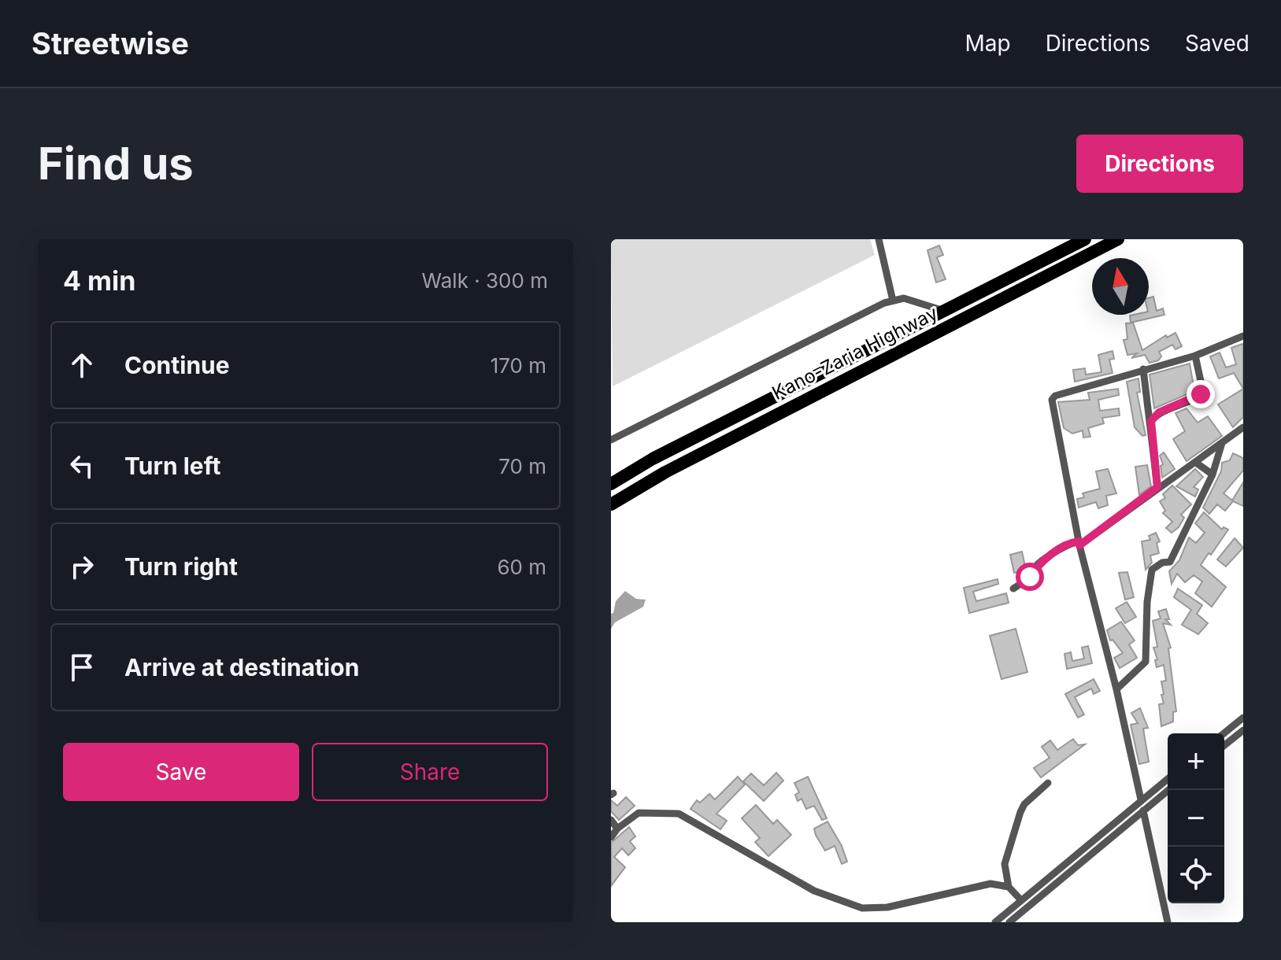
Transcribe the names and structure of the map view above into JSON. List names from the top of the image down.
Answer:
{
  "streets": {
    "highway": ["Kano-Zaria Highway"]
  },
  "north": "top",
  "page": {
    "header": "Streetwise",
    "nav": ["Map", "Directions", "Saved"],
    "buttons": [
      "Directions",
      ["Save", "Share"]
    ],
    "title": "Find us",
    "heading": ["4 min", "Walk · 300 m"],
    "list": [
      ["Continue", "170 m"],
      ["Turn left", "70 m"],
      ["Turn right", "60 m"],
      "Arrive at destination"
    ],
    "map_buttons": ["+", "−"]
  }
}
